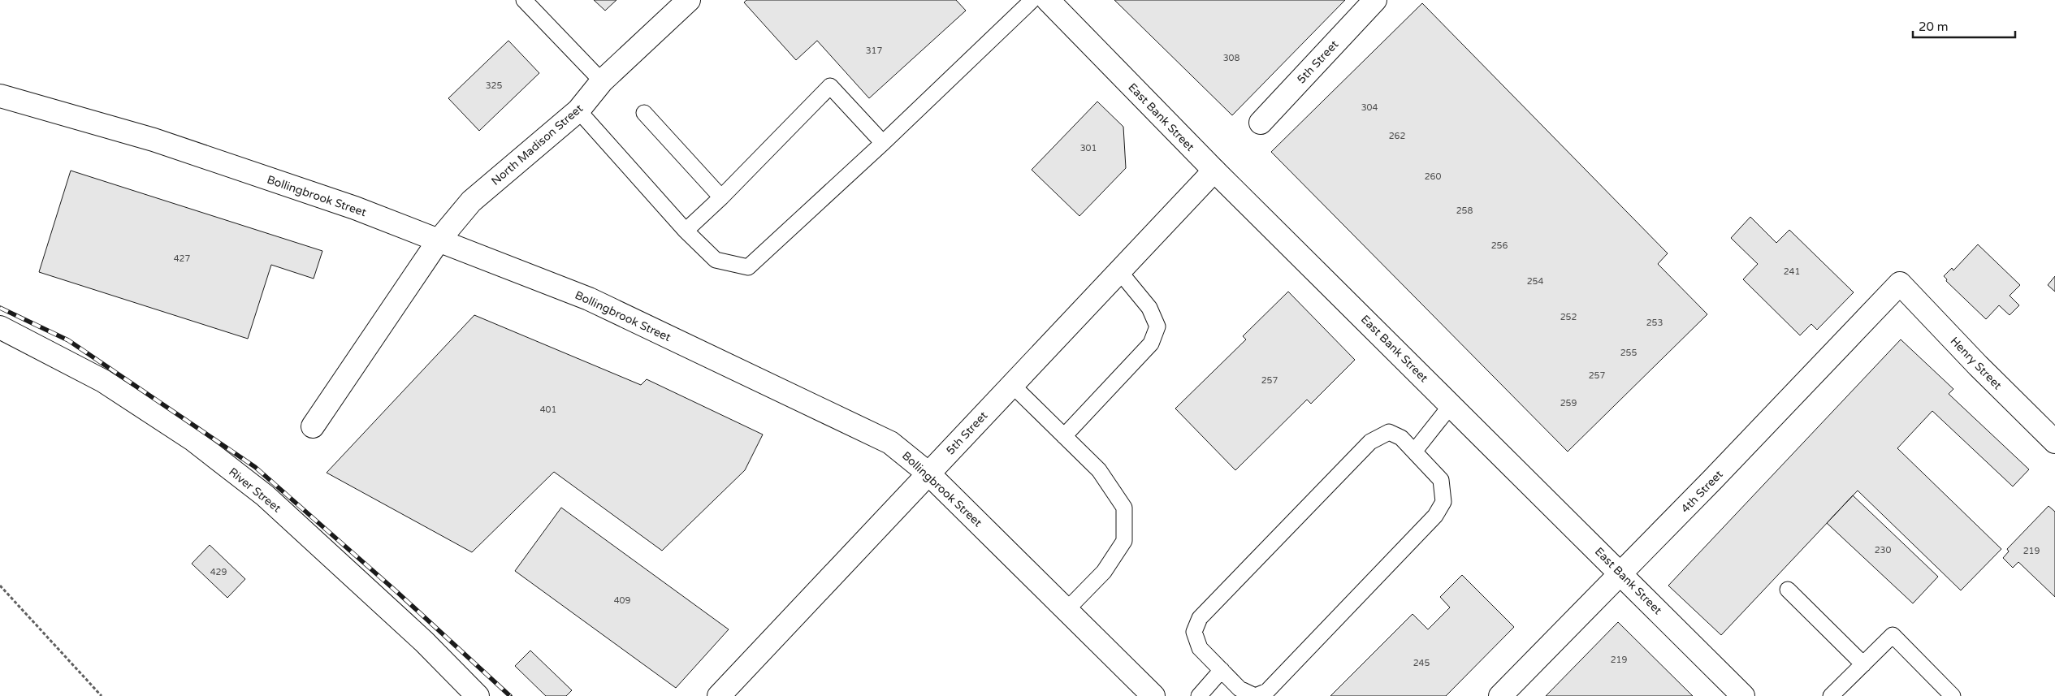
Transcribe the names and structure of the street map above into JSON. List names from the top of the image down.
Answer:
{
  "streets": {
    "street": [
      "5th Street",
      "East Bank Street",
      "North Madison Street",
      "Bollingbrook Street",
      "Henry Street",
      "River Street",
      "4th Street"
    ]
  },
  "crossings": [
    ["5th Street", "East Bank Street"],
    ["5th Street", "Bollingbrook Street"],
    ["East Bank Street", "4th Street"],
    ["North Madison Street", "Bollingbrook Street"],
    ["Henry Street", "4th Street"]
  ],
  "house_numbers": [
    "317",
    "308",
    "325",
    "304",
    "262",
    "301",
    "260",
    "258",
    "256",
    "427",
    "241",
    "254",
    "252",
    "253",
    "255",
    "257",
    "257",
    "259",
    "401",
    "230",
    "219",
    "429",
    "409",
    "219",
    "245"
  ],
  "scale_bar": "20 m"
}
